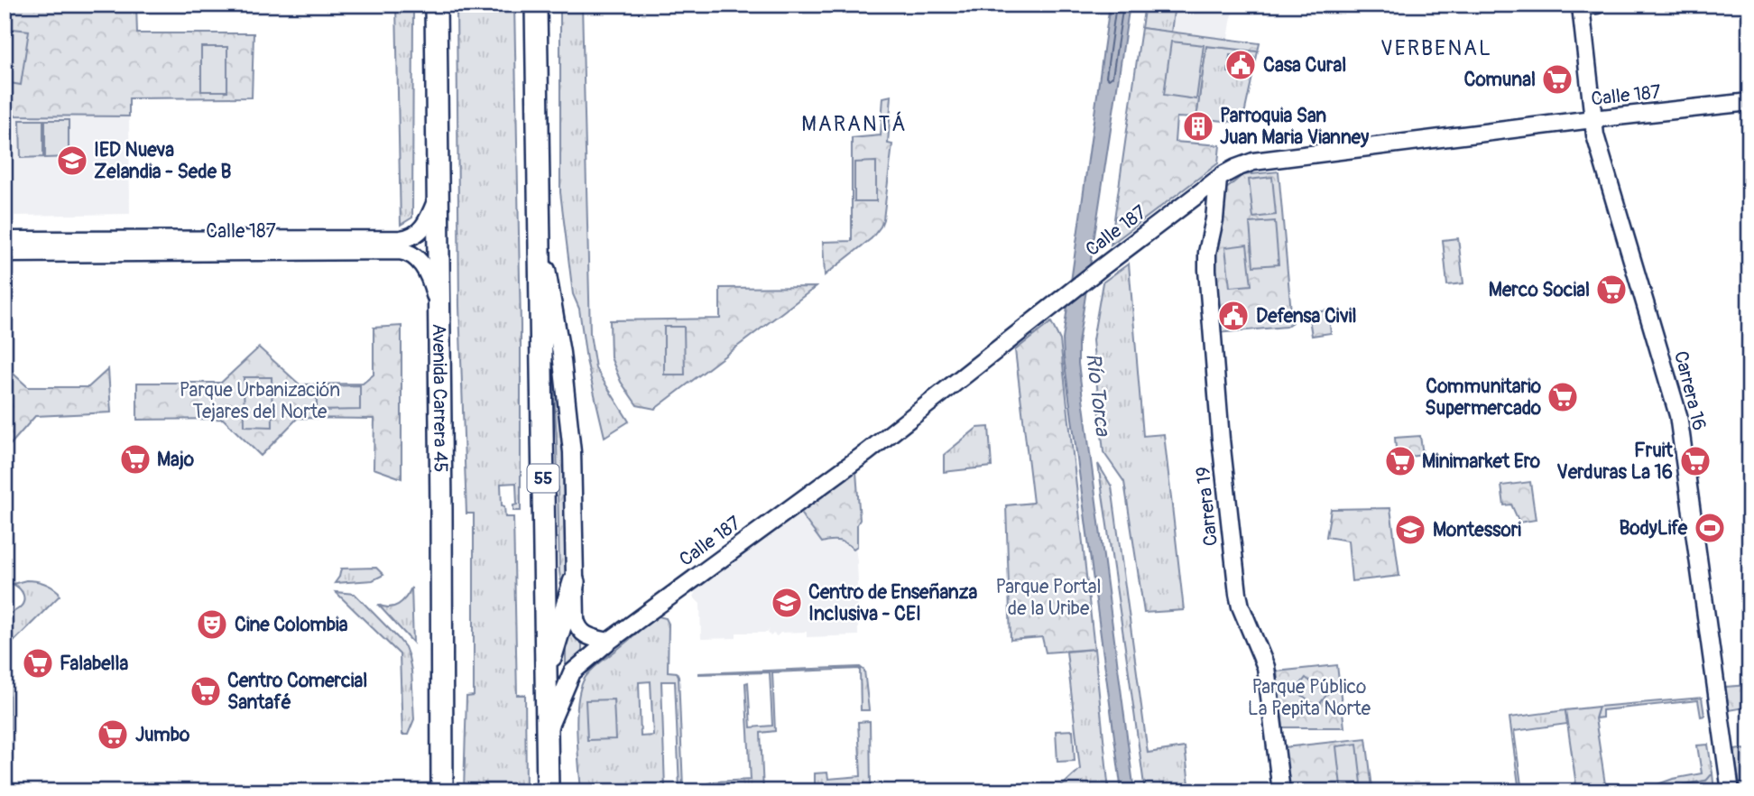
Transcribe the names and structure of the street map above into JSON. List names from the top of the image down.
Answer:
{
  "streets": {
    "highway": ["Avenida Carrera 45", "55"],
    "street": ["Calle 187", "Carrera 16", "Carrera 19"]
  },
  "crossings": [
    ["Calle 187", "Carrera 16"],
    ["Calle 187", "Avenida Carrera 45"],
    ["Calle 187", "55"],
    ["Calle 187", "Carrera 19"]
  ],
  "districts": ["VERBENAL", "MARANTÁ"],
  "water": ["Río Torca"],
  "parks": ["Parque Urbanización Tejares del Norte", "Parque Portal de la Uribe", "Parque Público La Pepita Norte"],
  "places": {
    "public building": ["Casa Cural", "Defensa Civil"],
    "supermarket": [
      "Comunal",
      "Merco Social",
      "Communitario Supermercado",
      "Majo",
      "Minimarket Ero",
      "Fruit Verduras La 16",
      "Falabella",
      "Centro Comercial Santafé",
      "Jumbo"
    ],
    "building": ["Parroquia San Juan Maria Vianney"],
    "school or university": ["IED Nueva Zelandia - Sede B", "Montessori", "Centro de Enseñanza Inclusiva - CEI"],
    "sports": ["BodyLife"],
    "theatre": ["Cine Colombia"]
  }
}
